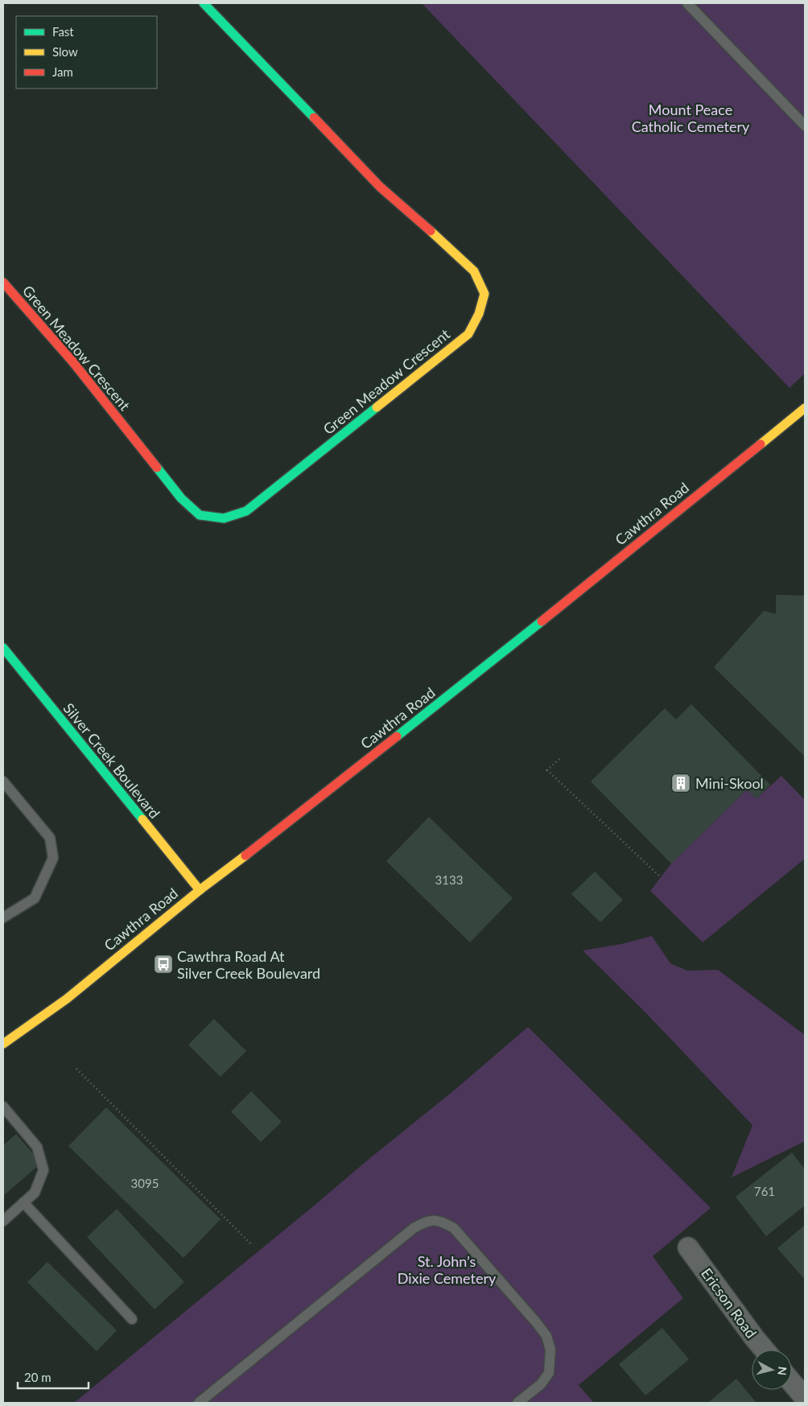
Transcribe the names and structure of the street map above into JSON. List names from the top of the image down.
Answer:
{
  "streets": {
    "street": [
      "Green Meadow Crescent",
      "Cawthra Road",
      "Silver Creek Boulevard",
      "Ericson Road"
    ]
  },
  "crossings": [
    ["Cawthra Road", "Silver Creek Boulevard"]
  ],
  "parks": ["Mount Peace Catholic Cemetery", "St. John’s Dixie Cemetery"],
  "places": {
    "building": ["Mini-Skool"],
    "bus stop": ["Cawthra Road At Silver Creek Boulevard"]
  },
  "house_numbers": ["3133", "3095", "761"],
  "legend": ["Fast", "Slow", "Jam"],
  "scale_bar": "20 m",
  "north": "right"
}
